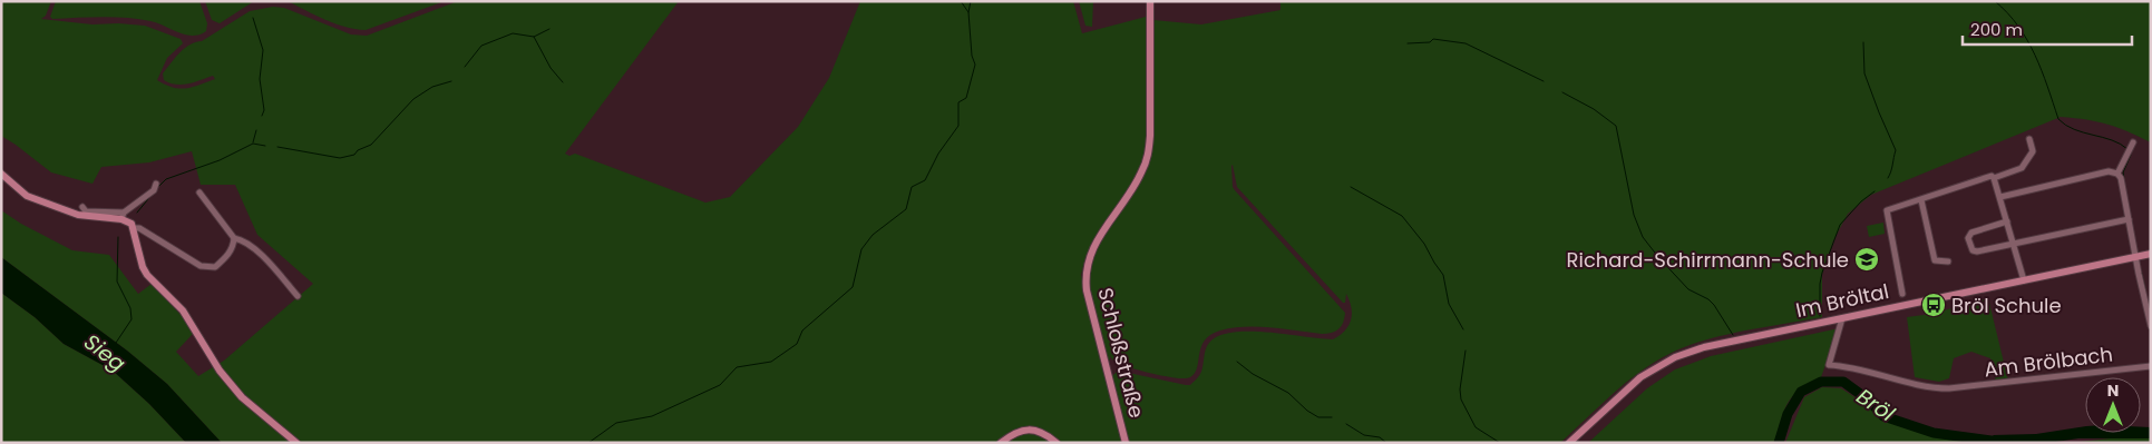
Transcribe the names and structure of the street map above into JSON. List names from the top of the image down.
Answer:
{
  "streets": {
    "main road": ["Im Bröltal", "Schloßstraße"],
    "street": ["Am Brölbach"]
  },
  "crossings": [
    ["Im Bröltal", "Am Brölbach"]
  ],
  "water": ["Sieg", "Bröl"],
  "places": {
    "school or university": ["Richard-Schirrmann-Schule"],
    "bus stop": ["Bröl Schule"]
  },
  "scale_bar": "200 m",
  "north": "top"
}
